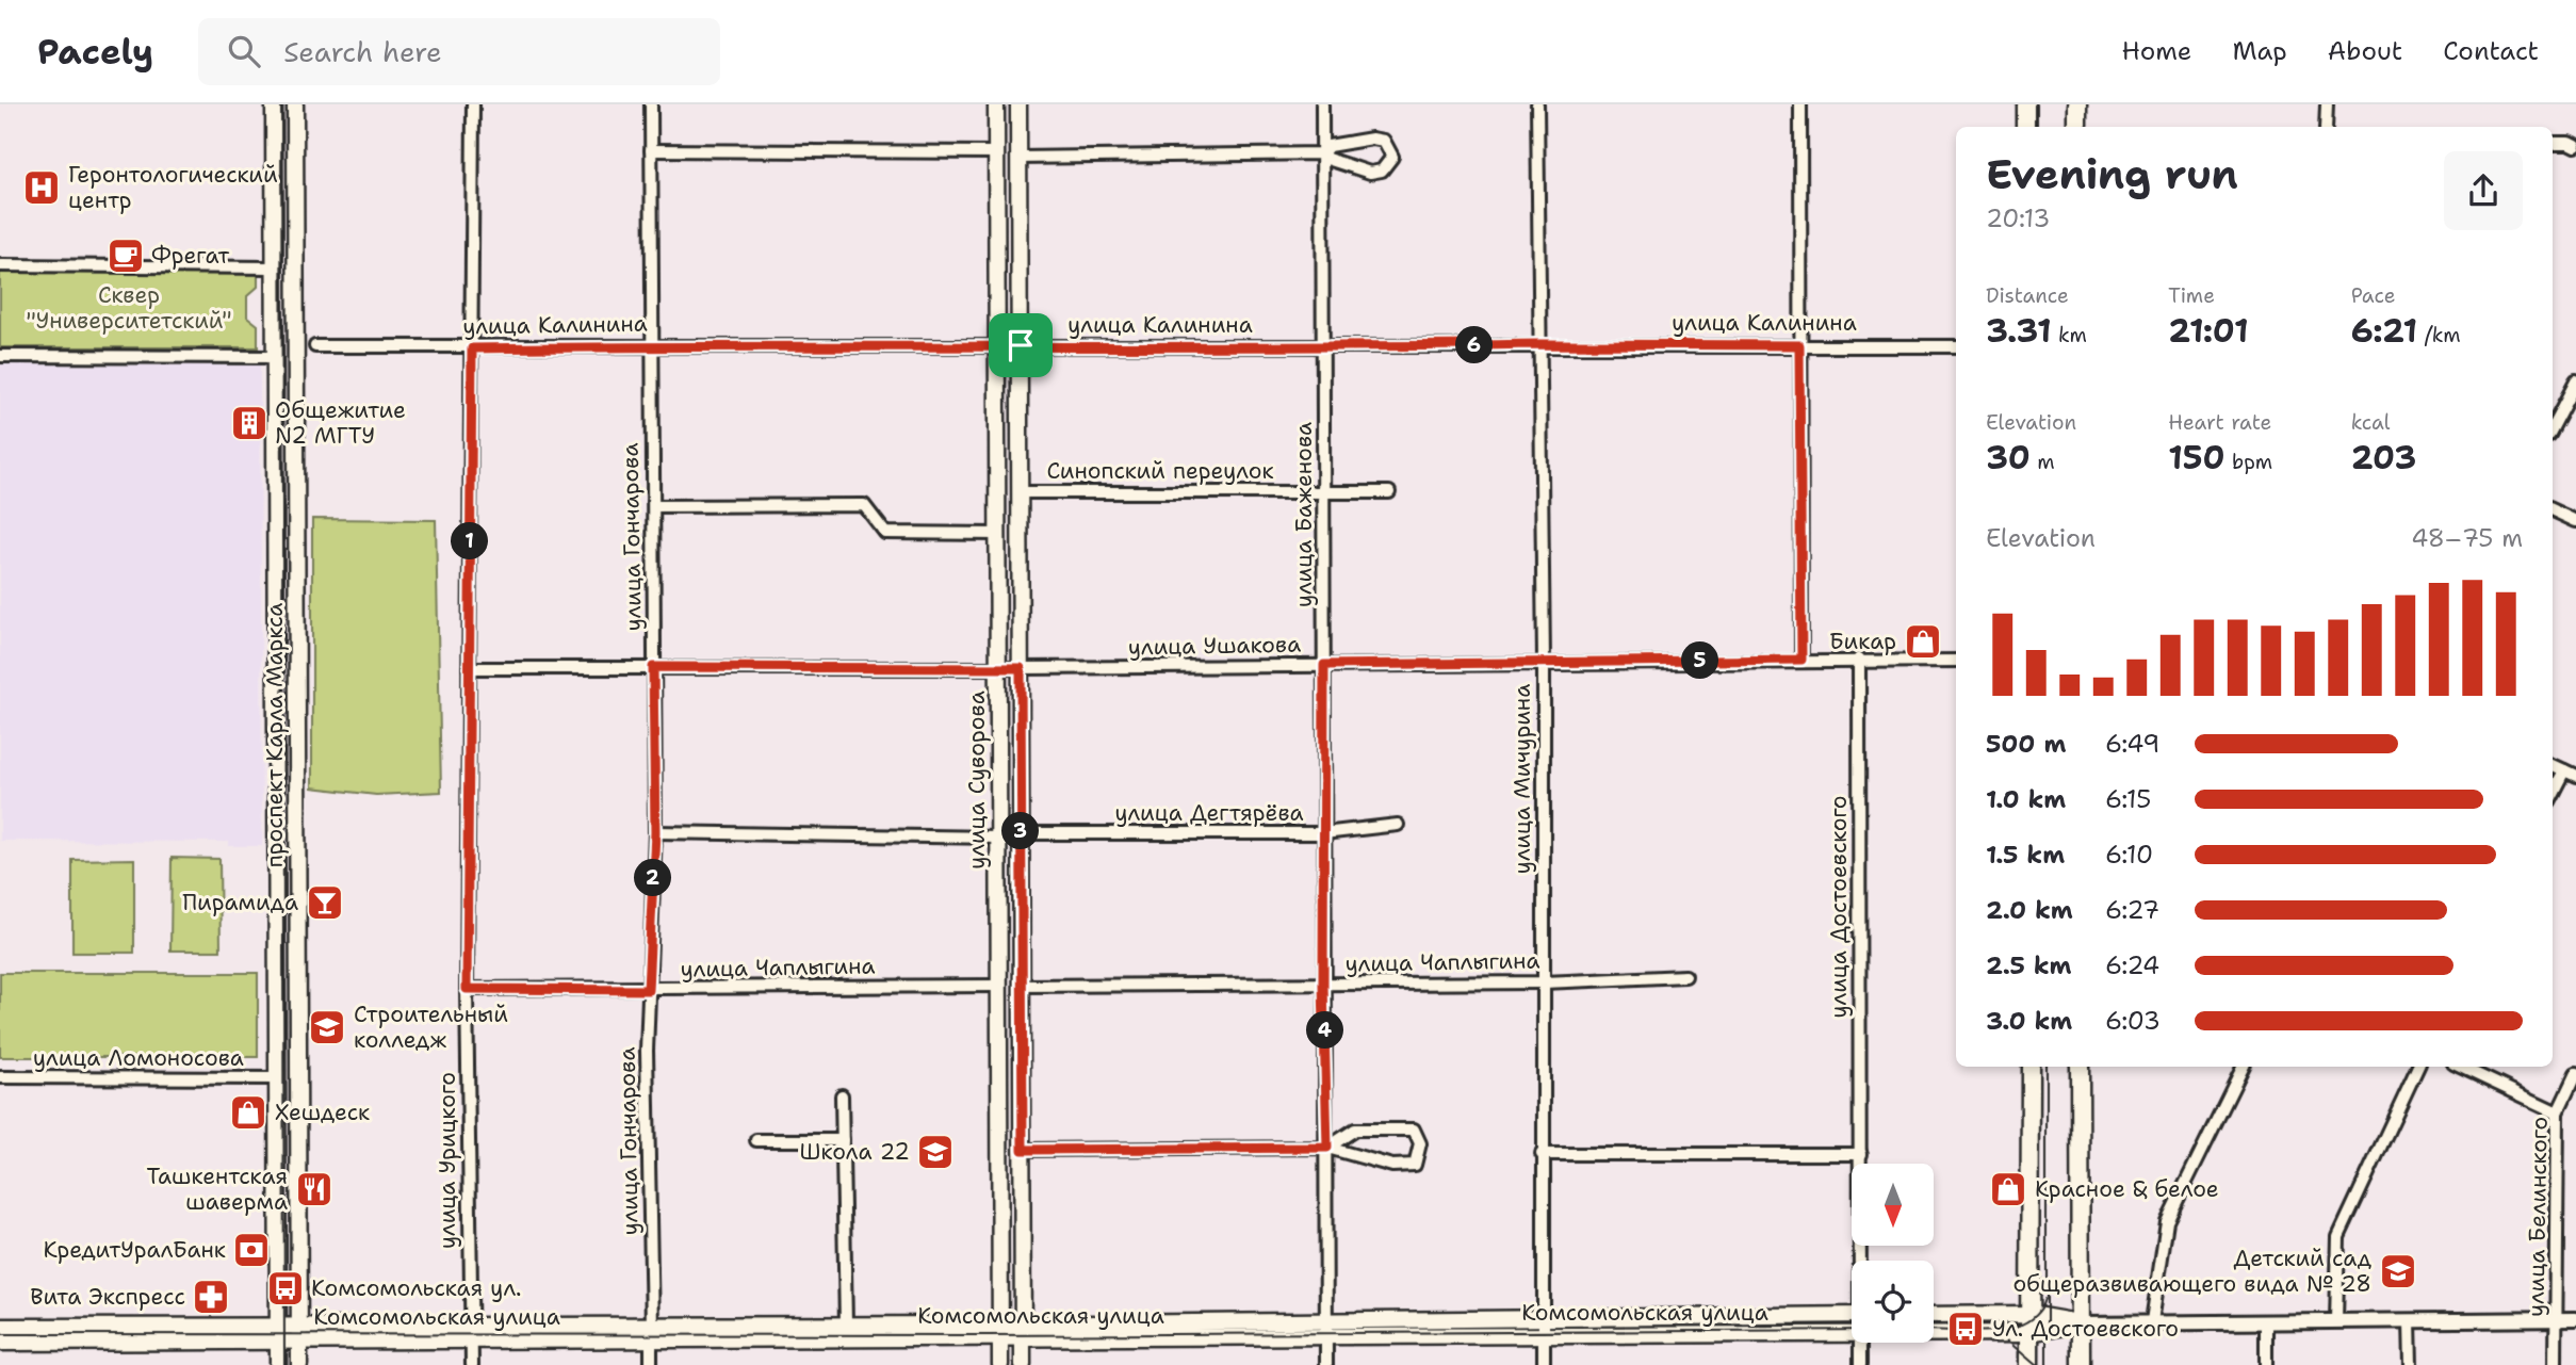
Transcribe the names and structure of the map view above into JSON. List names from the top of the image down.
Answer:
{
  "streets": {
    "main road": ["проспект Карла Маркса", "улица Суворова", "Комсомольская улица"],
    "street": [
      "улица Калинина",
      "Синопский переулок",
      "улица Баженова",
      "улица Гончарова",
      "улица Ушакова",
      "улица Мичурина",
      "улица Дегтярёва",
      "улица Достоевского",
      "улица Чаплыгина",
      "улица Ломоносова",
      "улица Урицкого",
      "улица Белинского"
    ]
  },
  "crossings": [
    ["улица Калинина", "улица Баженова"],
    ["улица Калинина", "улица Гончарова"],
    ["улица Калинина", "улица Мичурина"],
    ["улица Калинина", "улица Суворова"],
    ["улица Калинина", "улица Урицкого"],
    ["Синопский переулок", "улица Баженова"],
    ["Синопский переулок", "улица Суворова"],
    ["улица Баженова", "улица Ушакова"],
    ["улица Баженова", "улица Дегтярёва"],
    ["улица Баженова", "улица Чаплыгина"],
    ["улица Баженова", "Комсомольская улица"],
    ["улица Гончарова", "улица Ушакова"],
    ["улица Гончарова", "улица Чаплыгина"],
    ["улица Гончарова", "Комсомольская улица"],
    ["улица Ушакова", "улица Мичурина"],
    ["улица Ушакова", "улица Суворова"],
    ["улица Ушакова", "улица Достоевского"],
    ["улица Ушакова", "улица Урицкого"],
    ["проспект Карла Маркса", "улица Ломоносова"],
    ["проспект Карла Маркса", "Комсомольская улица"],
    ["улица Мичурина", "улица Чаплыгина"],
    ["улица Мичурина", "Комсомольская улица"],
    ["улица Суворова", "улица Дегтярёва"],
    ["улица Суворова", "улица Чаплыгина"],
    ["улица Суворова", "Комсомольская улица"],
    ["улица Чаплыгина", "улица Урицкого"],
    ["улица Урицкого", "Комсомольская улица"],
    ["улица Белинского", "Комсомольская улица"]
  ],
  "parks": ["Сквер \"Университетский\""],
  "places": {
    "hospital": ["Геронтологический центр"],
    "cafe": ["Фрегат"],
    "building": ["Общежитие N2 МГТУ"],
    "shop": ["Бикар", "Хешдеск", "Красное & белое"],
    "bar": ["Пирамида"],
    "school or university": ["Строительный колледж", "Школа 22", "Детский сад общеразвивающего вида № 28"],
    "restaurant": ["Ташкентская шаверма"],
    "bank": ["КредитУралБанк"],
    "bus stop": ["Комсомольская ул.", "Ул. Достоевского"],
    "pharmacy": ["Вита Экспресс"]
  },
  "north": "bottom",
  "page": {
    "header": "Pacely",
    "search": "Search here",
    "nav": [
      "Home",
      "Map",
      "About",
      "Contact"
    ],
    "heading": ["Evening run", "20:13"],
    "stats": [
      ["Distance", "3.31 km"],
      ["Time", "21:01"],
      ["Pace", "6:21 /km"],
      ["Elevation", "30 m"],
      ["Heart rate", "150 bpm"],
      ["kcal", "203"]
    ],
    "pins": [
      "6",
      "1",
      "5",
      "3",
      "2",
      "4"
    ],
    "chart": ["Elevation", "48–75 m"],
    "list": [
      {
        "name": "500 m",
        "note": "6:49"
      },
      {
        "name": "1.0 km",
        "note": "6:15"
      },
      {
        "name": "1.5 km",
        "note": "6:10"
      },
      {
        "name": "2.0 km",
        "note": "6:27"
      },
      {
        "name": "2.5 km",
        "note": "6:24"
      },
      {
        "name": "3.0 km",
        "note": "6:03"
      }
    ]
  }
}
